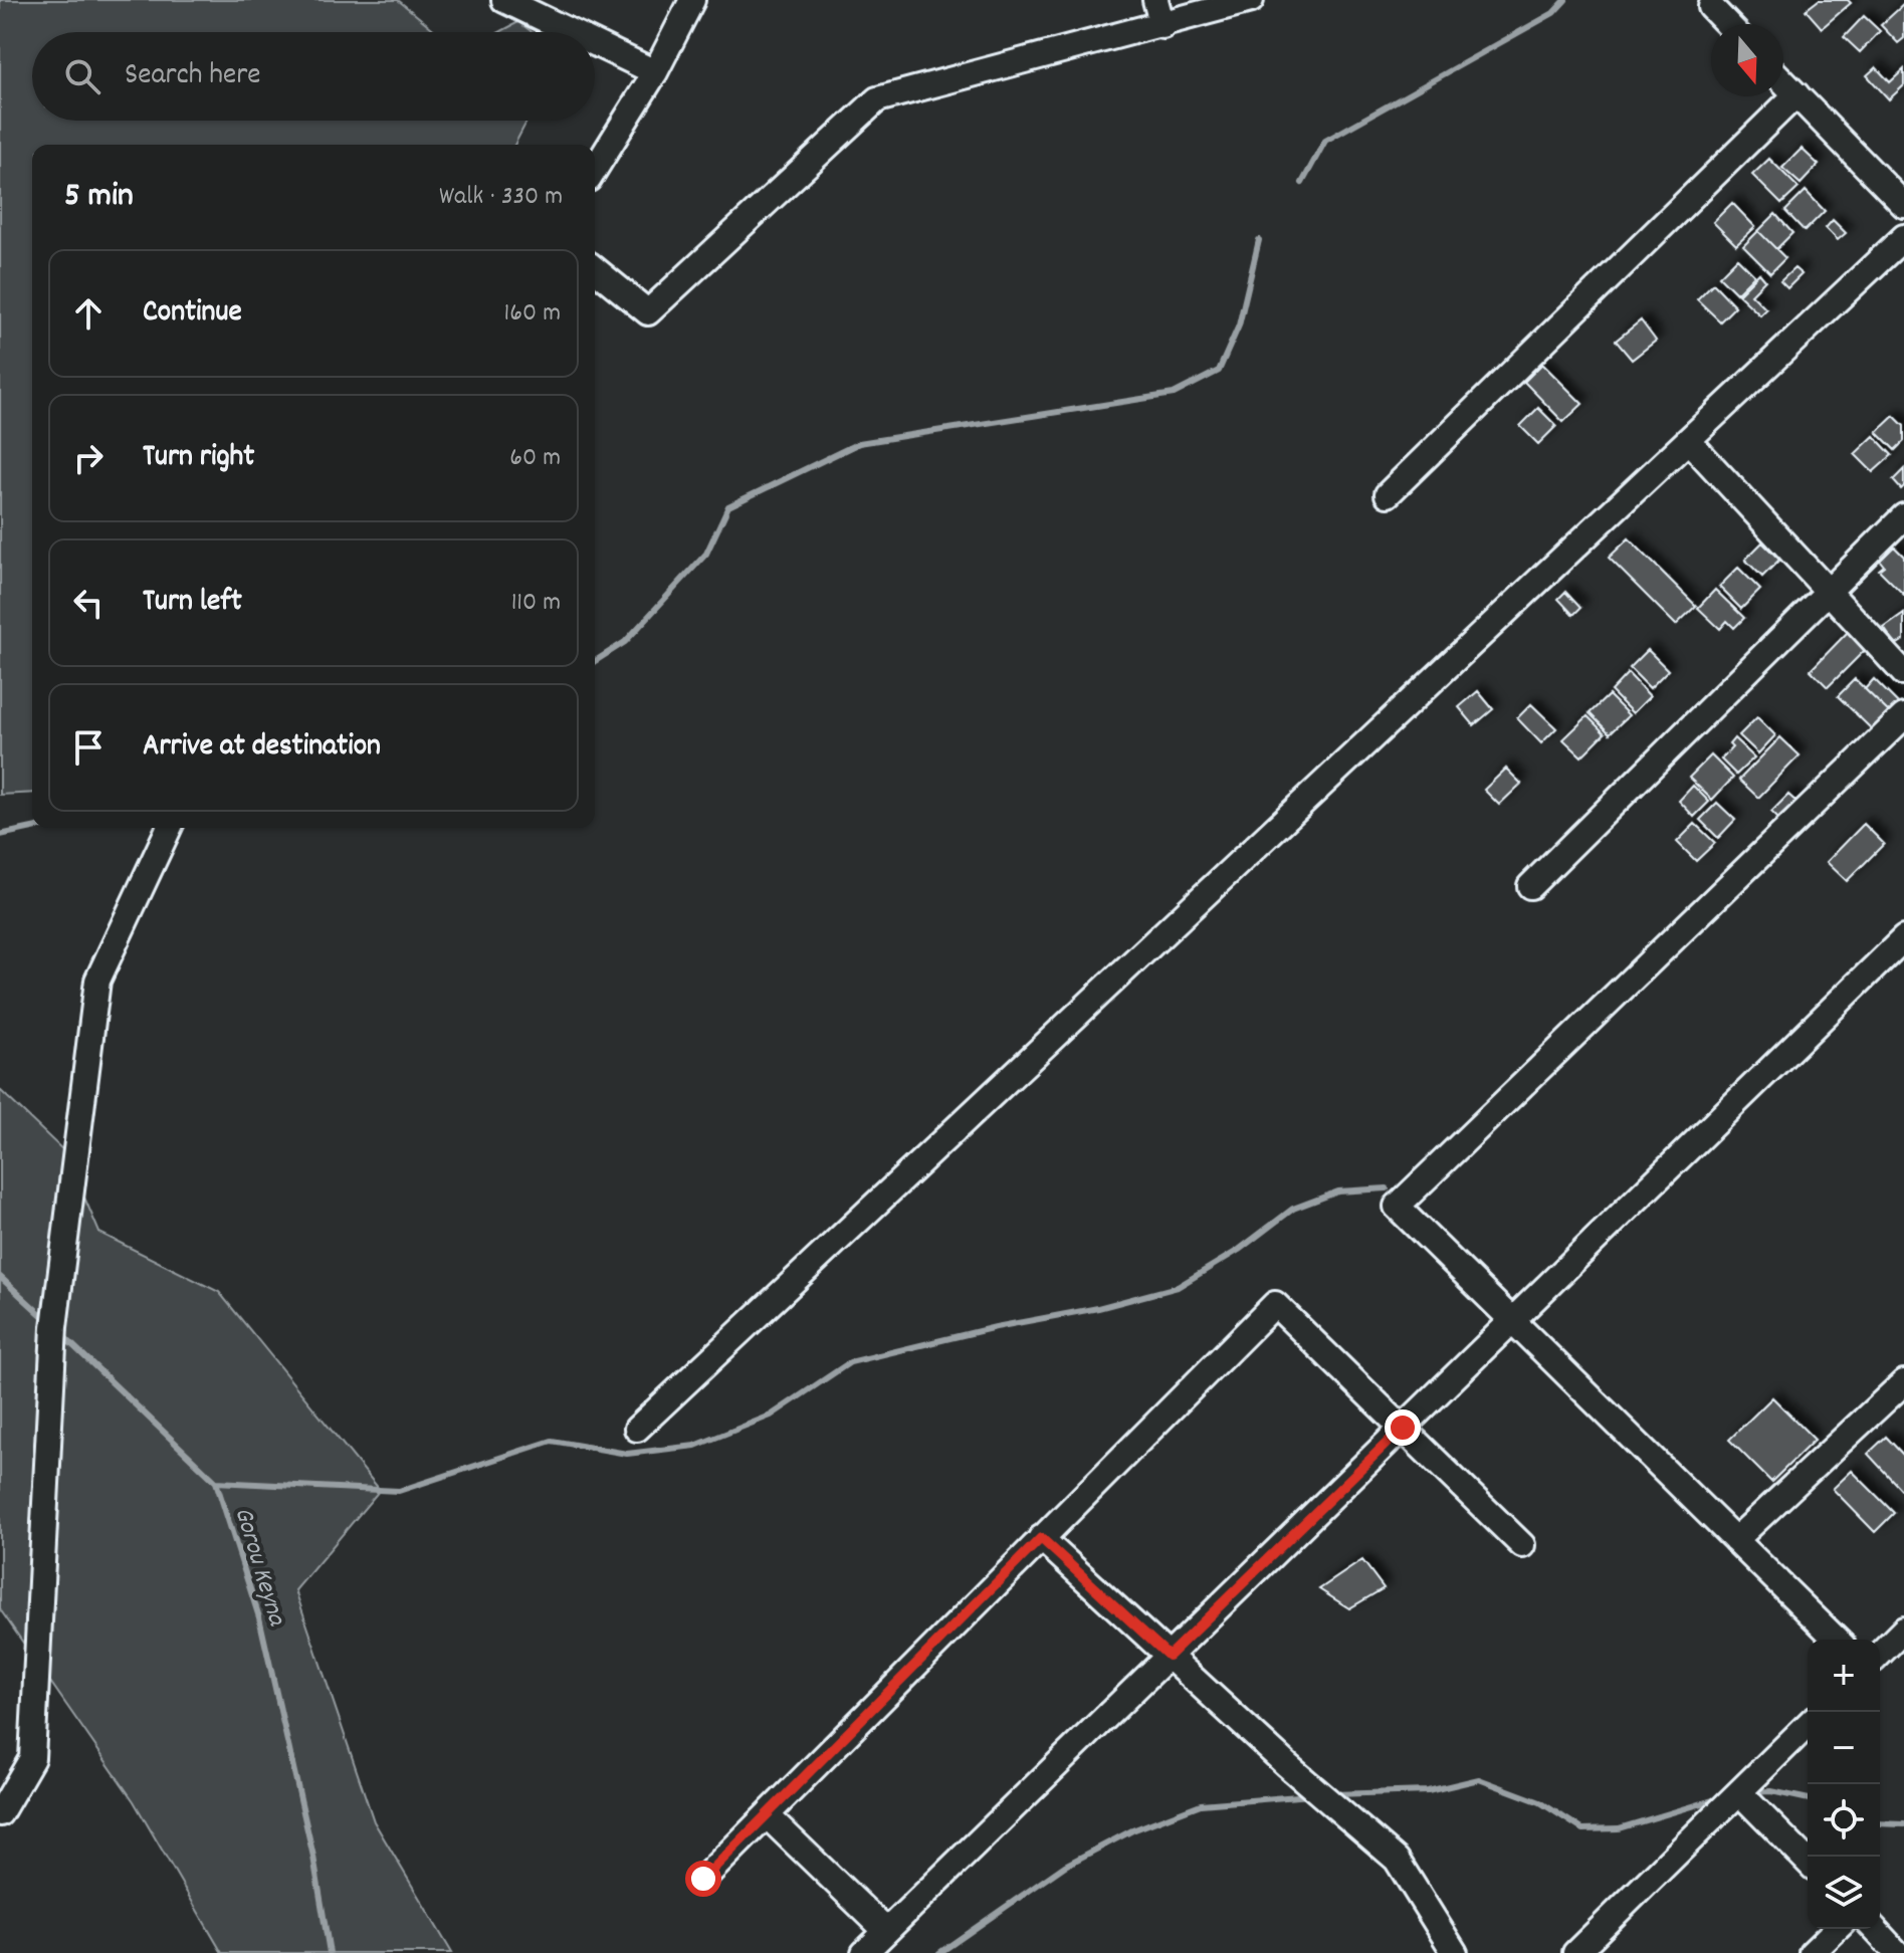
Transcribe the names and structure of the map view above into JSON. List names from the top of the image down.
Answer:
{
  "water": ["Gorou Keyna"],
  "north": "bottom",
  "page": {
    "search": "Search here",
    "heading": ["5 min", "Walk · 330 m"],
    "list": [
      ["Continue", "160 m"],
      ["Turn right", "60 m"],
      ["Turn left", "110 m"],
      "Arrive at destination"
    ],
    "map_buttons": ["+", "−"]
  }
}
